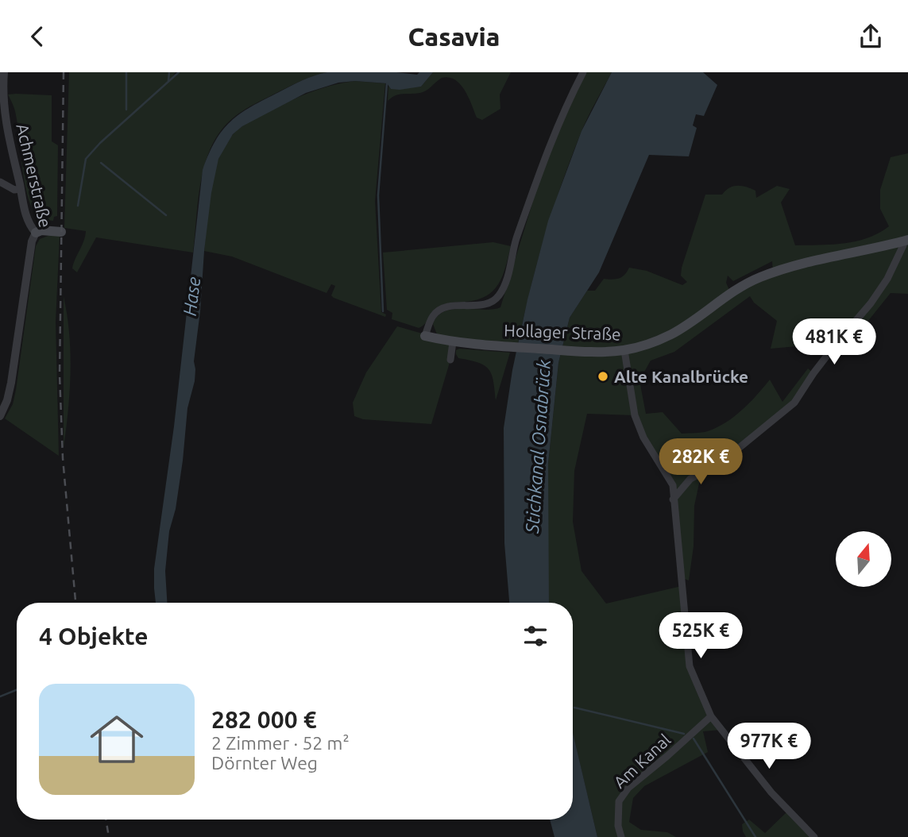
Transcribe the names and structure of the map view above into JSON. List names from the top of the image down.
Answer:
{
  "streets": {
    "main road": ["Hollager Straße"],
    "street": ["Achmerstraße", "Am Kanal"]
  },
  "water": ["Hase", "Stichkanal Osnabrück"],
  "places": ["Alte Kanalbrücke"],
  "north": "top",
  "page": {
    "header": "Casavia",
    "price": [
      "481K €",
      "282K €",
      "525K €",
      "977K €"
    ],
    "heading": "4 Objekte",
    "list": [
      {
        "name": "282 000 €",
        "note": "2 Zimmer · 52 m² · Dörnter Weg"
      }
    ]
  }
}
